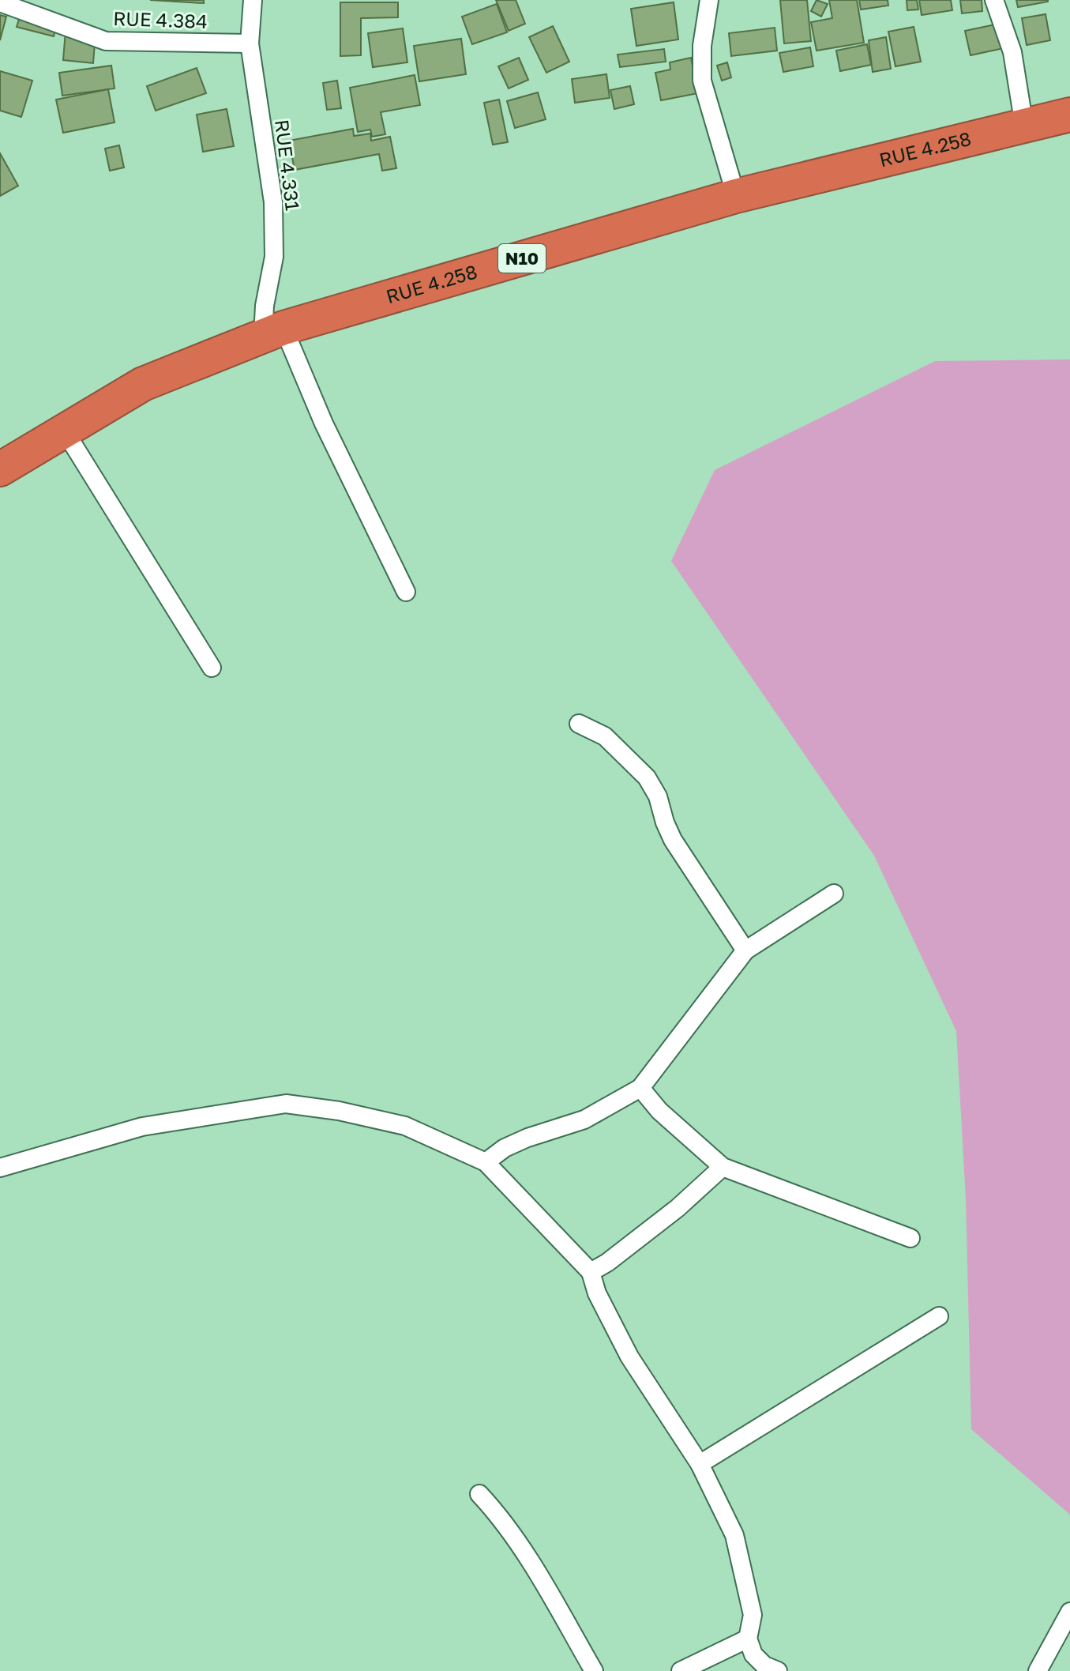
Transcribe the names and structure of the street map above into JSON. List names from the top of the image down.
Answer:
{
  "streets": {
    "highway": ["RUE 4.258", "N10"],
    "street": ["RUE 4.384", "RUE 4.331"]
  },
  "crossings": [
    ["RUE 4.384", "RUE 4.331"],
    ["RUE 4.258", "RUE 4.331"]
  ]
}
